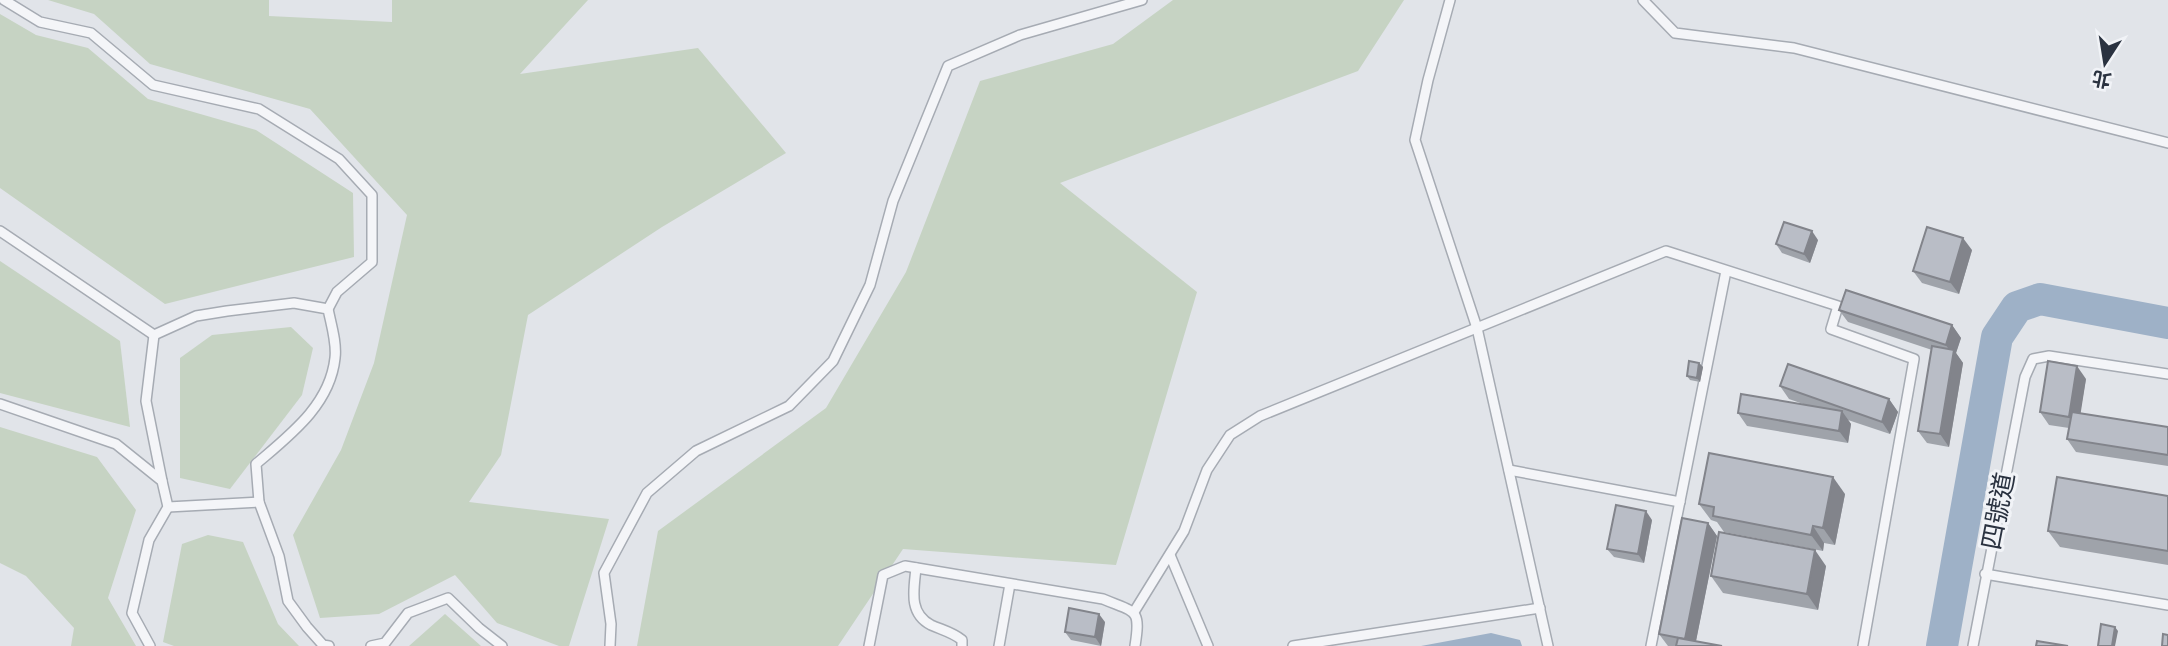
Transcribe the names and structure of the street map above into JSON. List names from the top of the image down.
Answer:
{
  "streets": {
    "lane": ["四號道"]
  },
  "north": "bottom"
}
